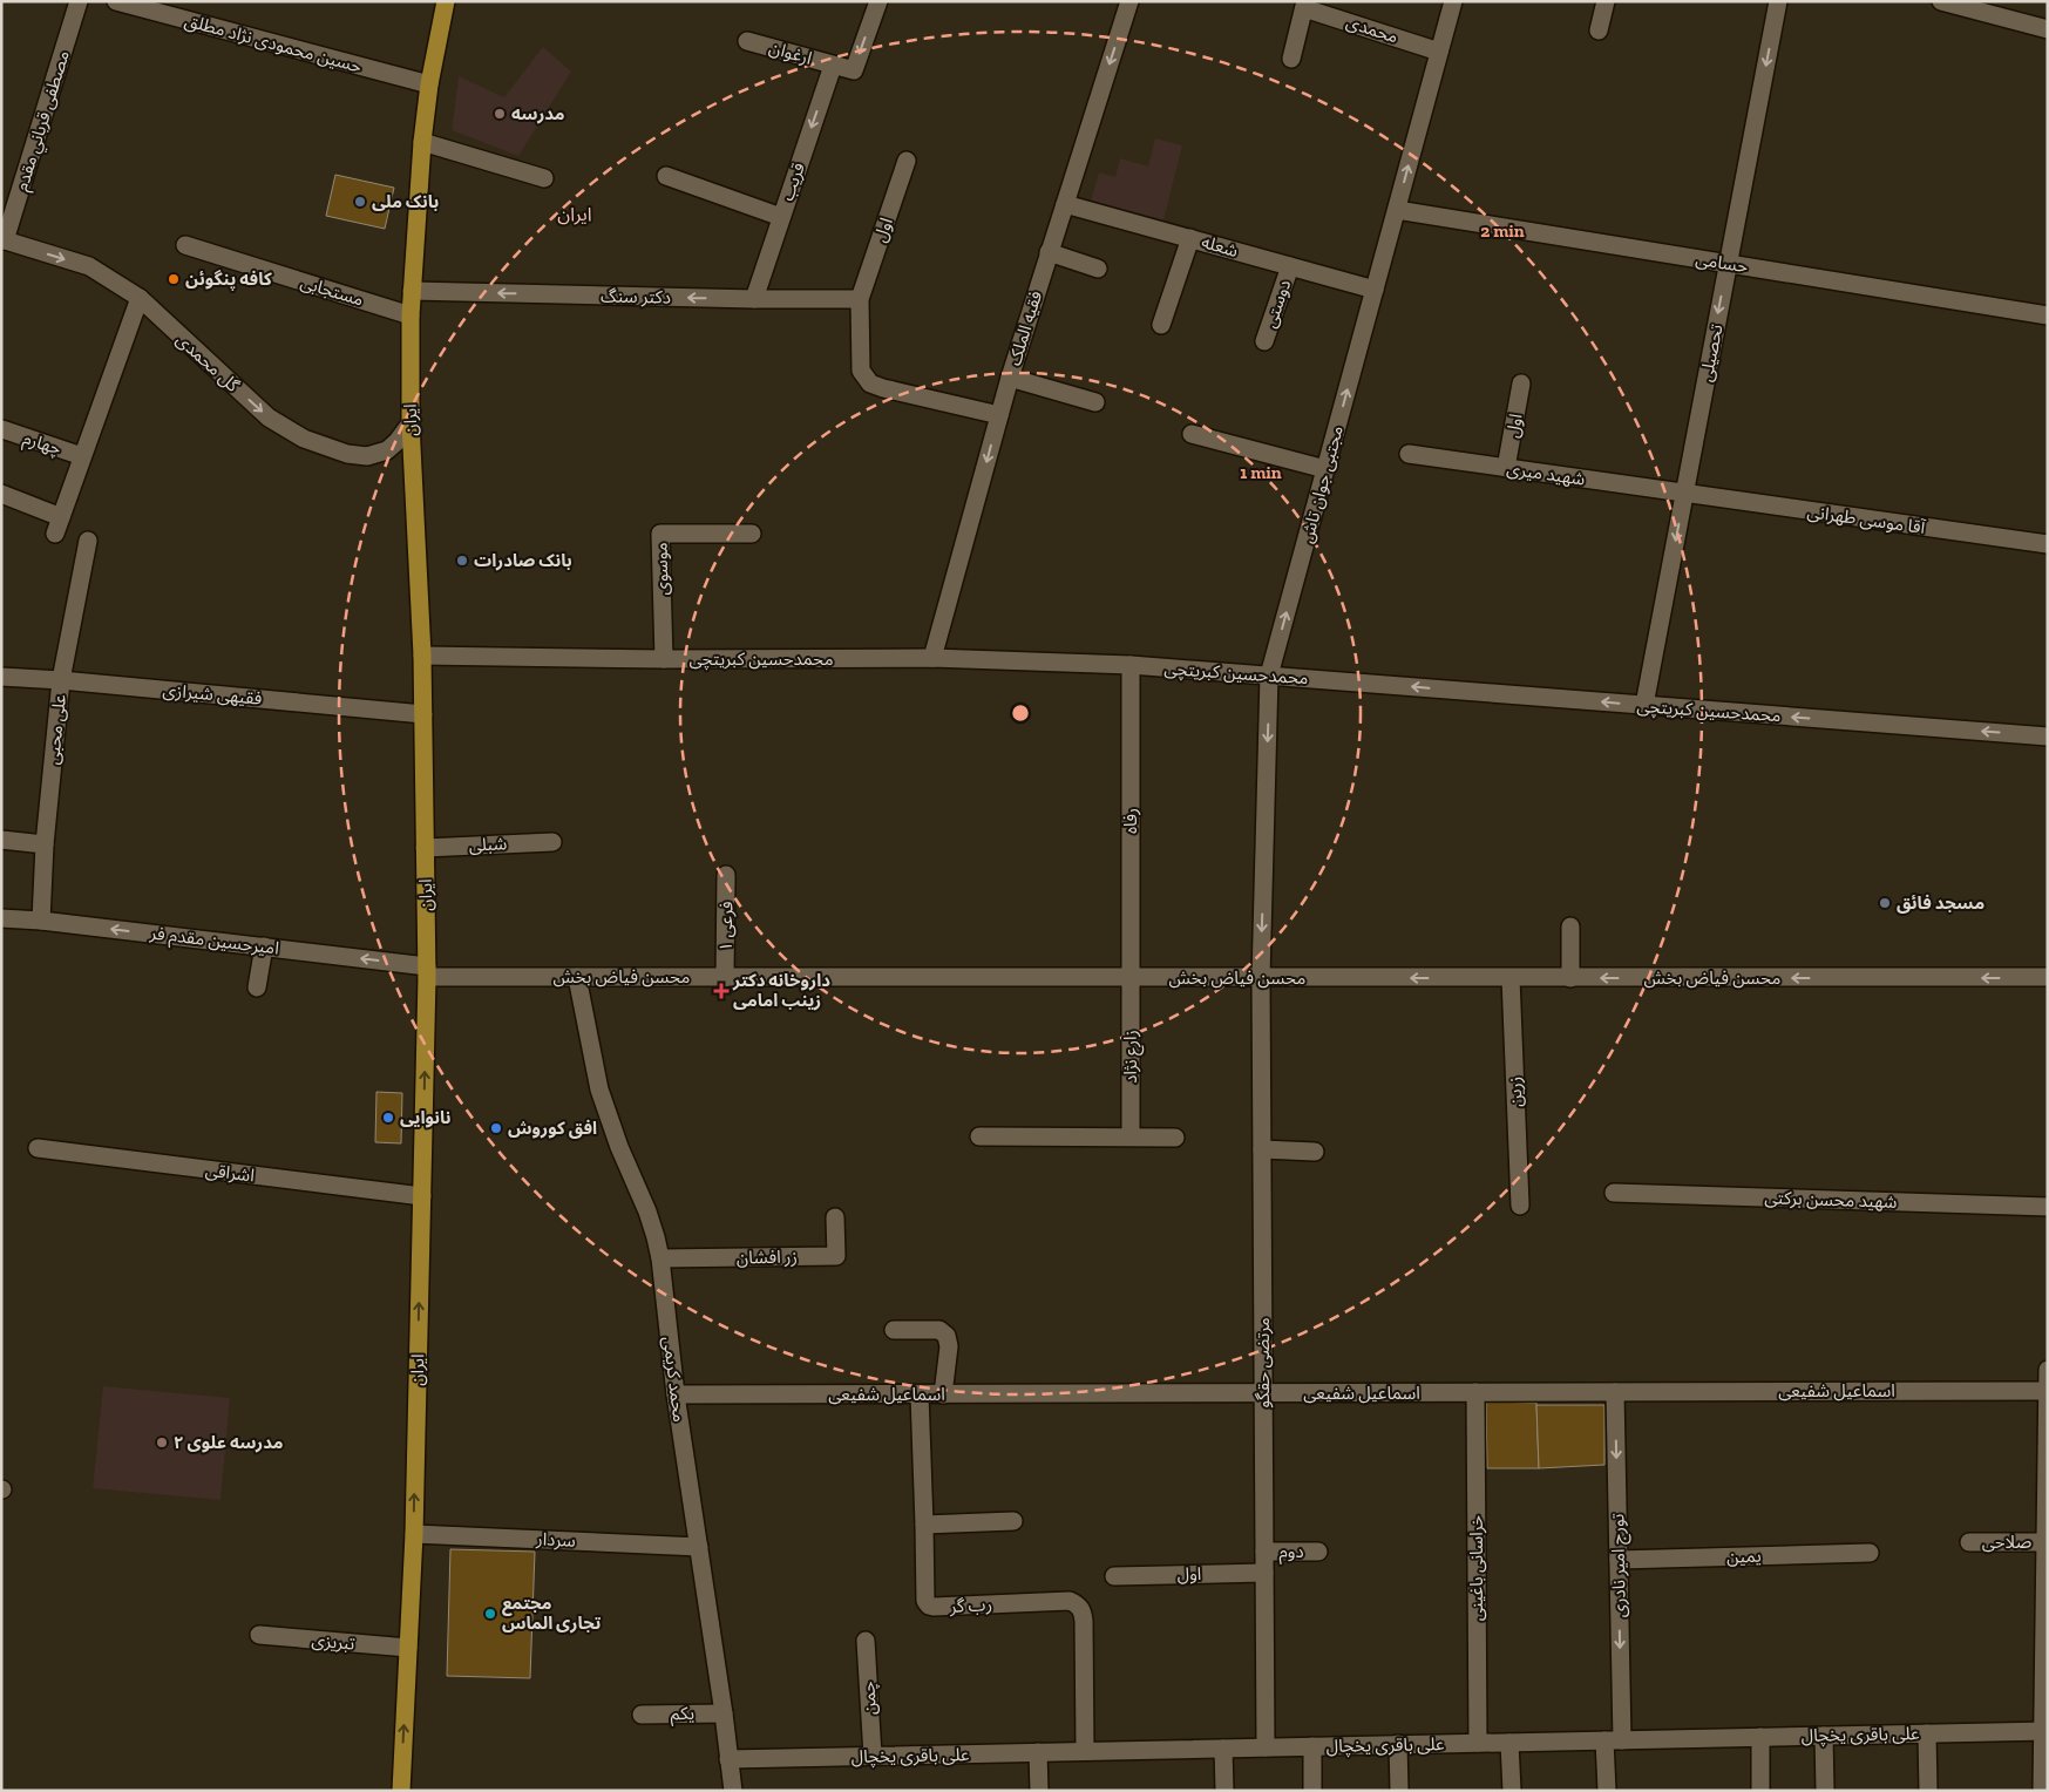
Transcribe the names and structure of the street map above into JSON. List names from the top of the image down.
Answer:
{
  "streets": {
    "main road": ["ایران"],
    "street": [
      "محمدی",
      "حسین محمودی نژاد مطلق",
      "ارغوان",
      "مصطفی قرباني مقدم",
      "قریب",
      "اول",
      "شعله",
      "حسامی",
      "مستجابی",
      "دکتر سنگ",
      "دوستی",
      "فقیه الملک",
      "تحصیلی",
      "گل محمدی",
      "چهارم",
      "شهید میری",
      "مجتبی جوان تاش",
      "آقا موسی طهرانی",
      "موسوی",
      "محمدحسین کبریتچی",
      "فقیهی شیرازی",
      "علی محبی",
      "رفاه",
      "شبلی",
      "فرعی ۱",
      "امیرحسین مقدم فر",
      "محسن فیاض بخش",
      "زارع نژاد",
      "زرین",
      "اشراقی",
      "شهید محسن برکتی",
      "زر افشان",
      "مرتضی حقگو",
      "محمد کریمی",
      "اسماعیل شفیعی",
      "سردار",
      "صلاحی",
      "دوم",
      "یمین",
      "تورج امیر نادری",
      "خراسانی باغینی",
      "رب گر",
      "تبریزی",
      "چمن",
      "یکم",
      "علی باقری یخچال"
    ]
  },
  "crossings": [
    ["محمدی", "مجتبی جوان تاش"],
    ["حسین محمودی نژاد مطلق", "ایران"],
    ["ارغوان", "قریب"],
    ["مصطفی قرباني مقدم", "گل محمدی"],
    ["قریب", "دکتر سنگ"],
    ["اول", "دکتر سنگ"],
    ["اول", "فقیه الملک"],
    ["اول", "شهید میری"],
    ["اول", "مرتضی حقگو"],
    ["شعله", "دوستی"],
    ["شعله", "فقیه الملک"],
    ["شعله", "مجتبی جوان تاش"],
    ["حسامی", "تحصیلی"],
    ["حسامی", "مجتبی جوان تاش"],
    ["مستجابی", "ایران"],
    ["دکتر سنگ", "ایران"],
    ["فقیه الملک", "محمدحسین کبریتچی"],
    ["تحصیلی", "شهید میری"],
    ["تحصیلی", "آقا موسی طهرانی"],
    ["تحصیلی", "محمدحسین کبریتچی"],
    ["گل محمدی", "ایران"],
    ["ایران", "محمدحسین کبریتچی"],
    ["ایران", "فقیهی شیرازی"],
    ["ایران", "شبلی"],
    ["ایران", "امیرحسین مقدم فر"],
    ["ایران", "محسن فیاض بخش"],
    ["ایران", "اشراقی"],
    ["ایران", "سردار"],
    ["ایران", "تبریزی"],
    ["شهید میری", "آقا موسی طهرانی"],
    ["مجتبی جوان تاش", "محمدحسین کبریتچی"],
    ["مجتبی جوان تاش", "محسن فیاض بخش"],
    ["مجتبی جوان تاش", "مرتضی حقگو"],
    ["موسوی", "محمدحسین کبریتچی"],
    ["محمدحسین کبریتچی", "رفاه"],
    ["فقیهی شیرازی", "علی محبی"],
    ["علی محبی", "امیرحسین مقدم فر"],
    ["رفاه", "محسن فیاض بخش"],
    ["رفاه", "زارع نژاد"],
    ["فرعی ۱", "محسن فیاض بخش"],
    ["امیرحسین مقدم فر", "محسن فیاض بخش"],
    ["محسن فیاض بخش", "زارع نژاد"],
    ["محسن فیاض بخش", "زرین"],
    ["محسن فیاض بخش", "مرتضی حقگو"],
    ["محسن فیاض بخش", "محمد کریمی"],
    ["زر افشان", "محمد کریمی"],
    ["مرتضی حقگو", "اسماعیل شفیعی"],
    ["مرتضی حقگو", "دوم"],
    ["مرتضی حقگو", "علی باقری یخچال"],
    ["محمد کریمی", "اسماعیل شفیعی"],
    ["محمد کریمی", "سردار"],
    ["محمد کریمی", "یکم"],
    ["محمد کریمی", "علی باقری یخچال"],
    ["اسماعیل شفیعی", "تورج امیر نادری"],
    ["اسماعیل شفیعی", "خراسانی باغینی"],
    ["اسماعیل شفیعی", "رب گر"],
    ["یمین", "تورج امیر نادری"],
    ["تورج امیر نادری", "علی باقری یخچال"],
    ["خراسانی باغینی", "علی باقری یخچال"],
    ["رب گر", "علی باقری یخچال"],
    ["چمن", "علی باقری یخچال"]
  ],
  "one_way": [
    "قریب",
    "فقیه الملک",
    "تحصیلی",
    "گل محمدی",
    "ایران",
    "محمدحسین کبریتچی",
    "امیرحسین مقدم فر",
    "محسن فیاض بخش",
    "تورج امیر نادری"
  ],
  "districts": ["ایران"],
  "places": {
    "other": [
      "مدرسه",
      "بانک ملی",
      "کافه پنگوئن",
      "بانک صادرات",
      "مسجد فائق",
      "نانوایی",
      "افق کوروش",
      "مدرسه علوی ۲",
      "مجتمع تجاری الماس"
    ],
    "health": ["داروخانه دکتر زینب امامی"]
  },
  "rings": ["2 min", "1 min"]
}
